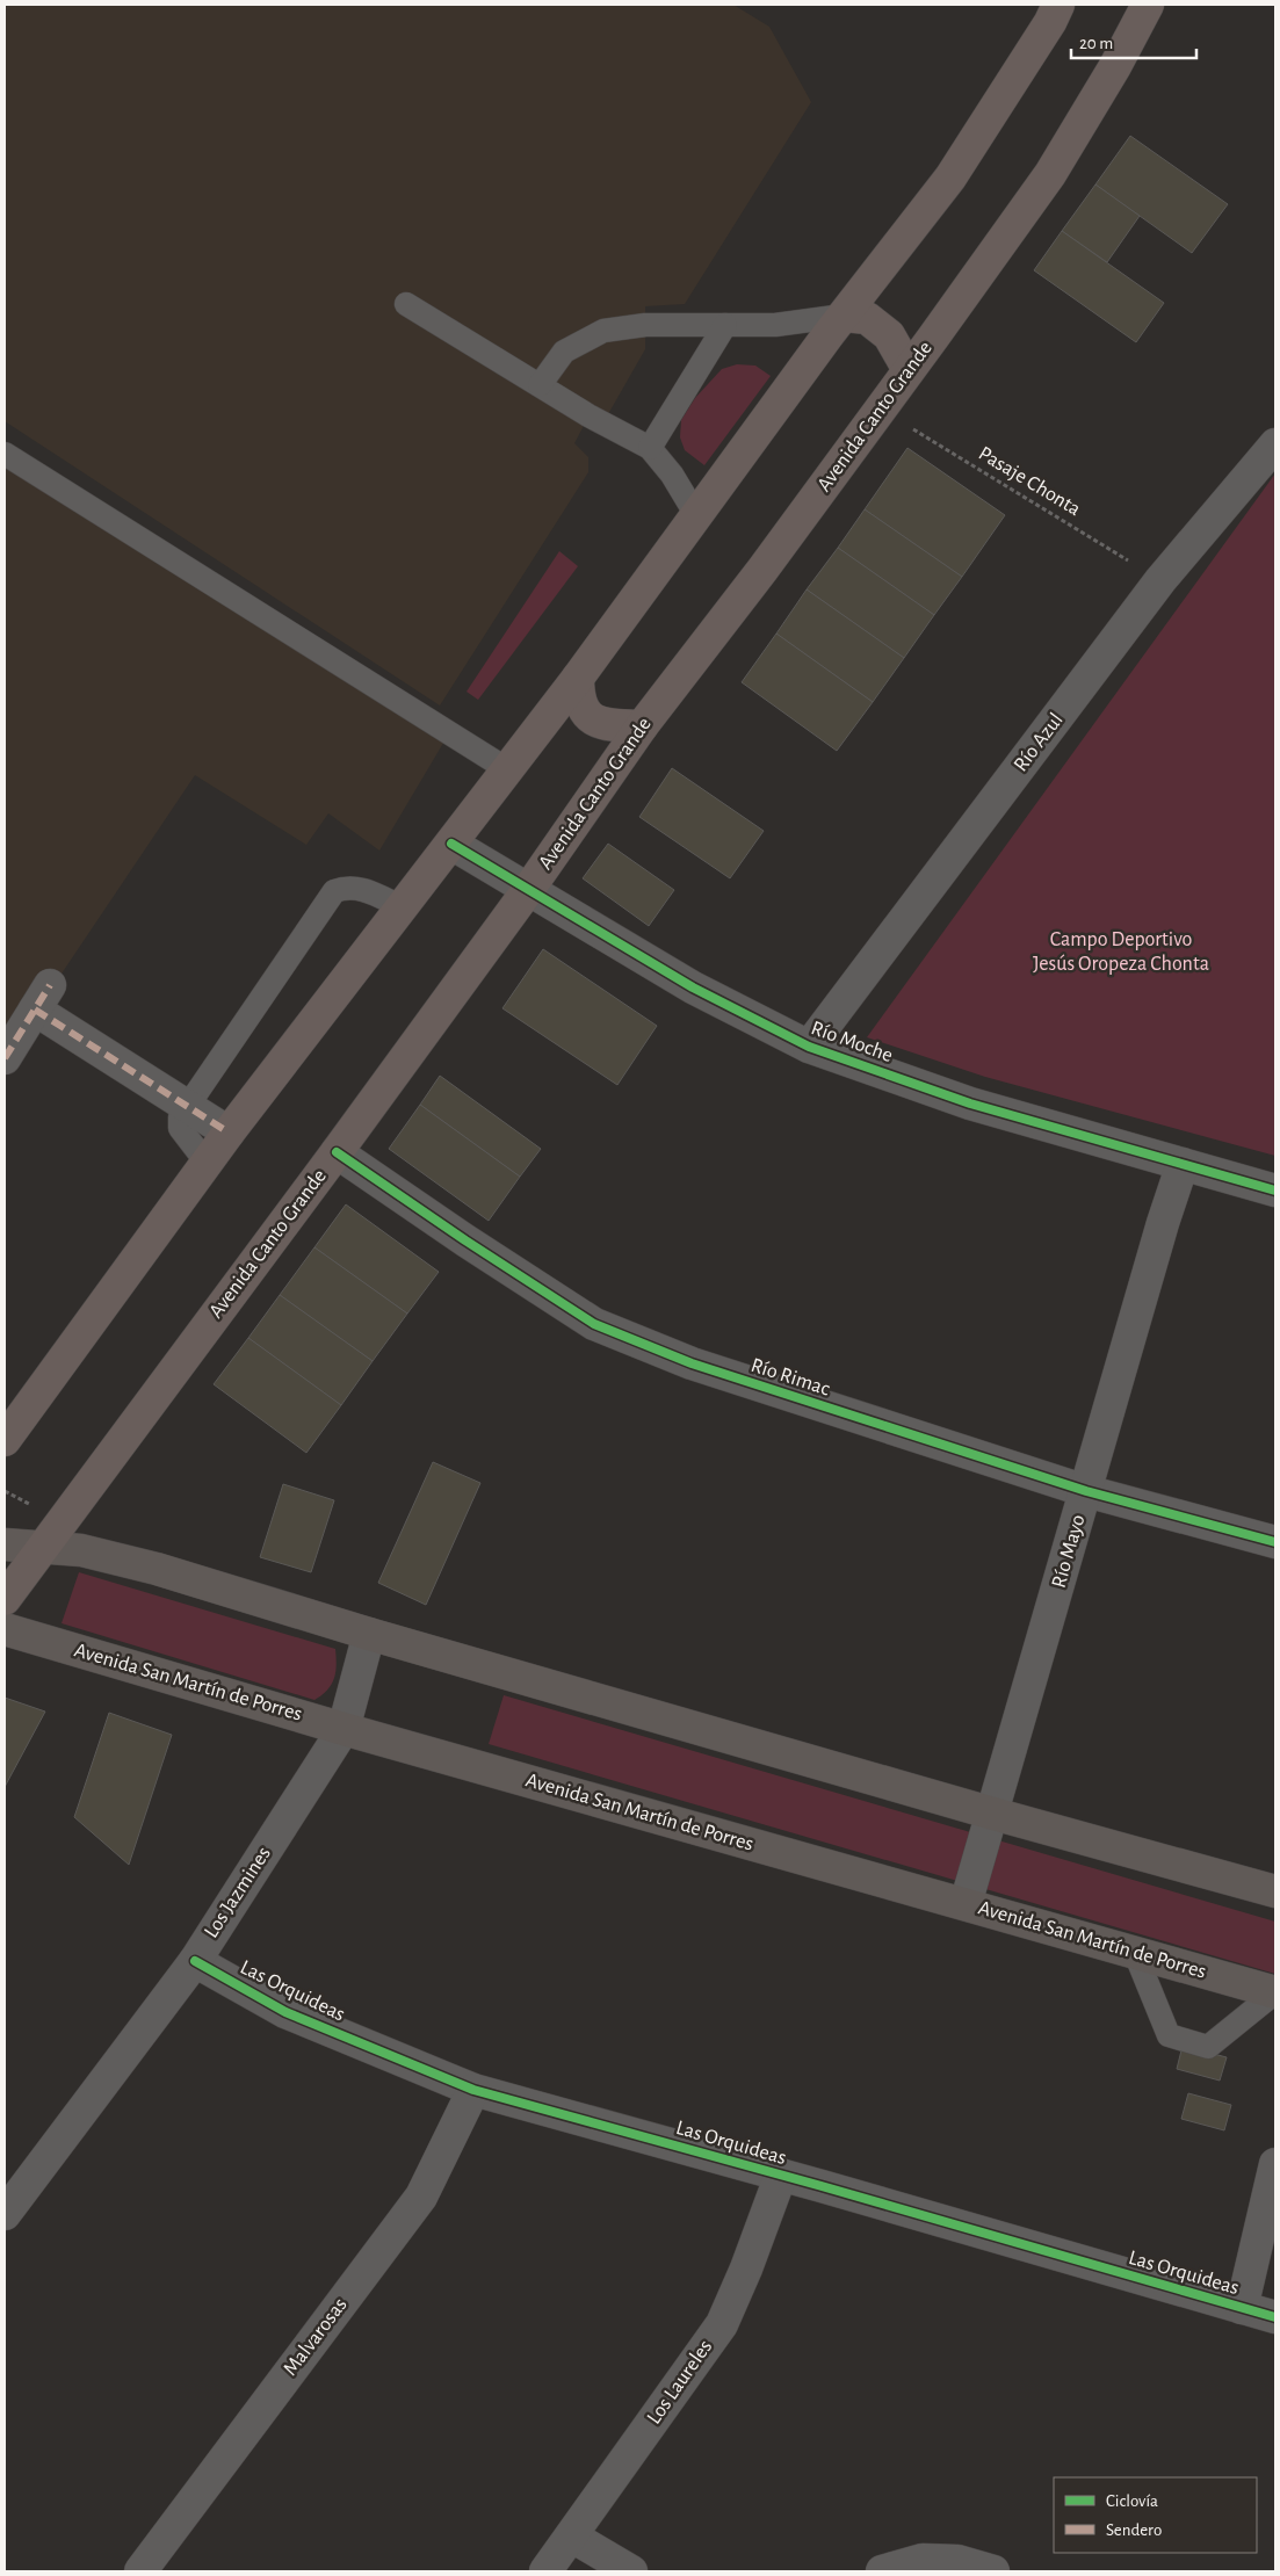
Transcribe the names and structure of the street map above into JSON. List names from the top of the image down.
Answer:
{
  "streets": {
    "main road": ["Avenida Canto Grande", "Avenida San Martín de Porres"],
    "street": [
      "Río Azul",
      "Río Moche",
      "Río Rimac",
      "Río Mayo",
      "Los Jazmines",
      "Las Orquideas",
      "Malvarosas",
      "Los Laureles"
    ],
    "path": ["Pasaje Chonta"]
  },
  "crossings": [
    ["Avenida Canto Grande", "Pasaje Chonta"],
    ["Avenida Canto Grande", "Río Moche"],
    ["Avenida Canto Grande", "Río Rimac"],
    ["Pasaje Chonta", "Río Azul"],
    ["Río Azul", "Río Moche"],
    ["Río Moche", "Río Mayo"],
    ["Río Rimac", "Río Mayo"],
    ["Río Mayo", "Avenida San Martín de Porres"],
    ["Avenida San Martín de Porres", "Los Jazmines"],
    ["Los Jazmines", "Las Orquideas"],
    ["Las Orquideas", "Malvarosas"],
    ["Las Orquideas", "Los Laureles"]
  ],
  "parks": ["Campo Deportivo Jesús Oropeza Chonta"],
  "legend": ["Ciclovía", "Sendero"],
  "scale_bar": "20 m"
}
